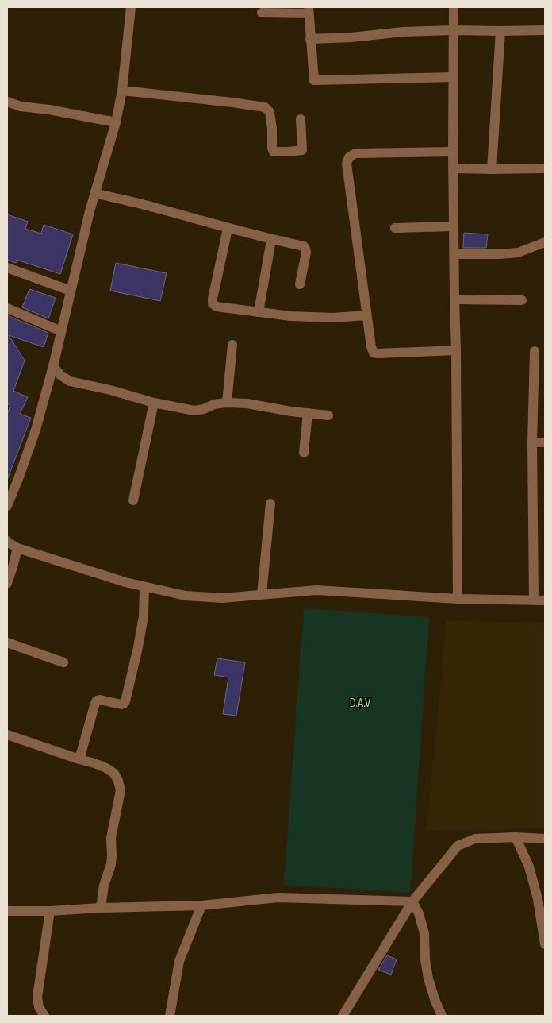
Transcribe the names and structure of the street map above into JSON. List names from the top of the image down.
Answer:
{
  "parks": ["D.A.V"]
}
